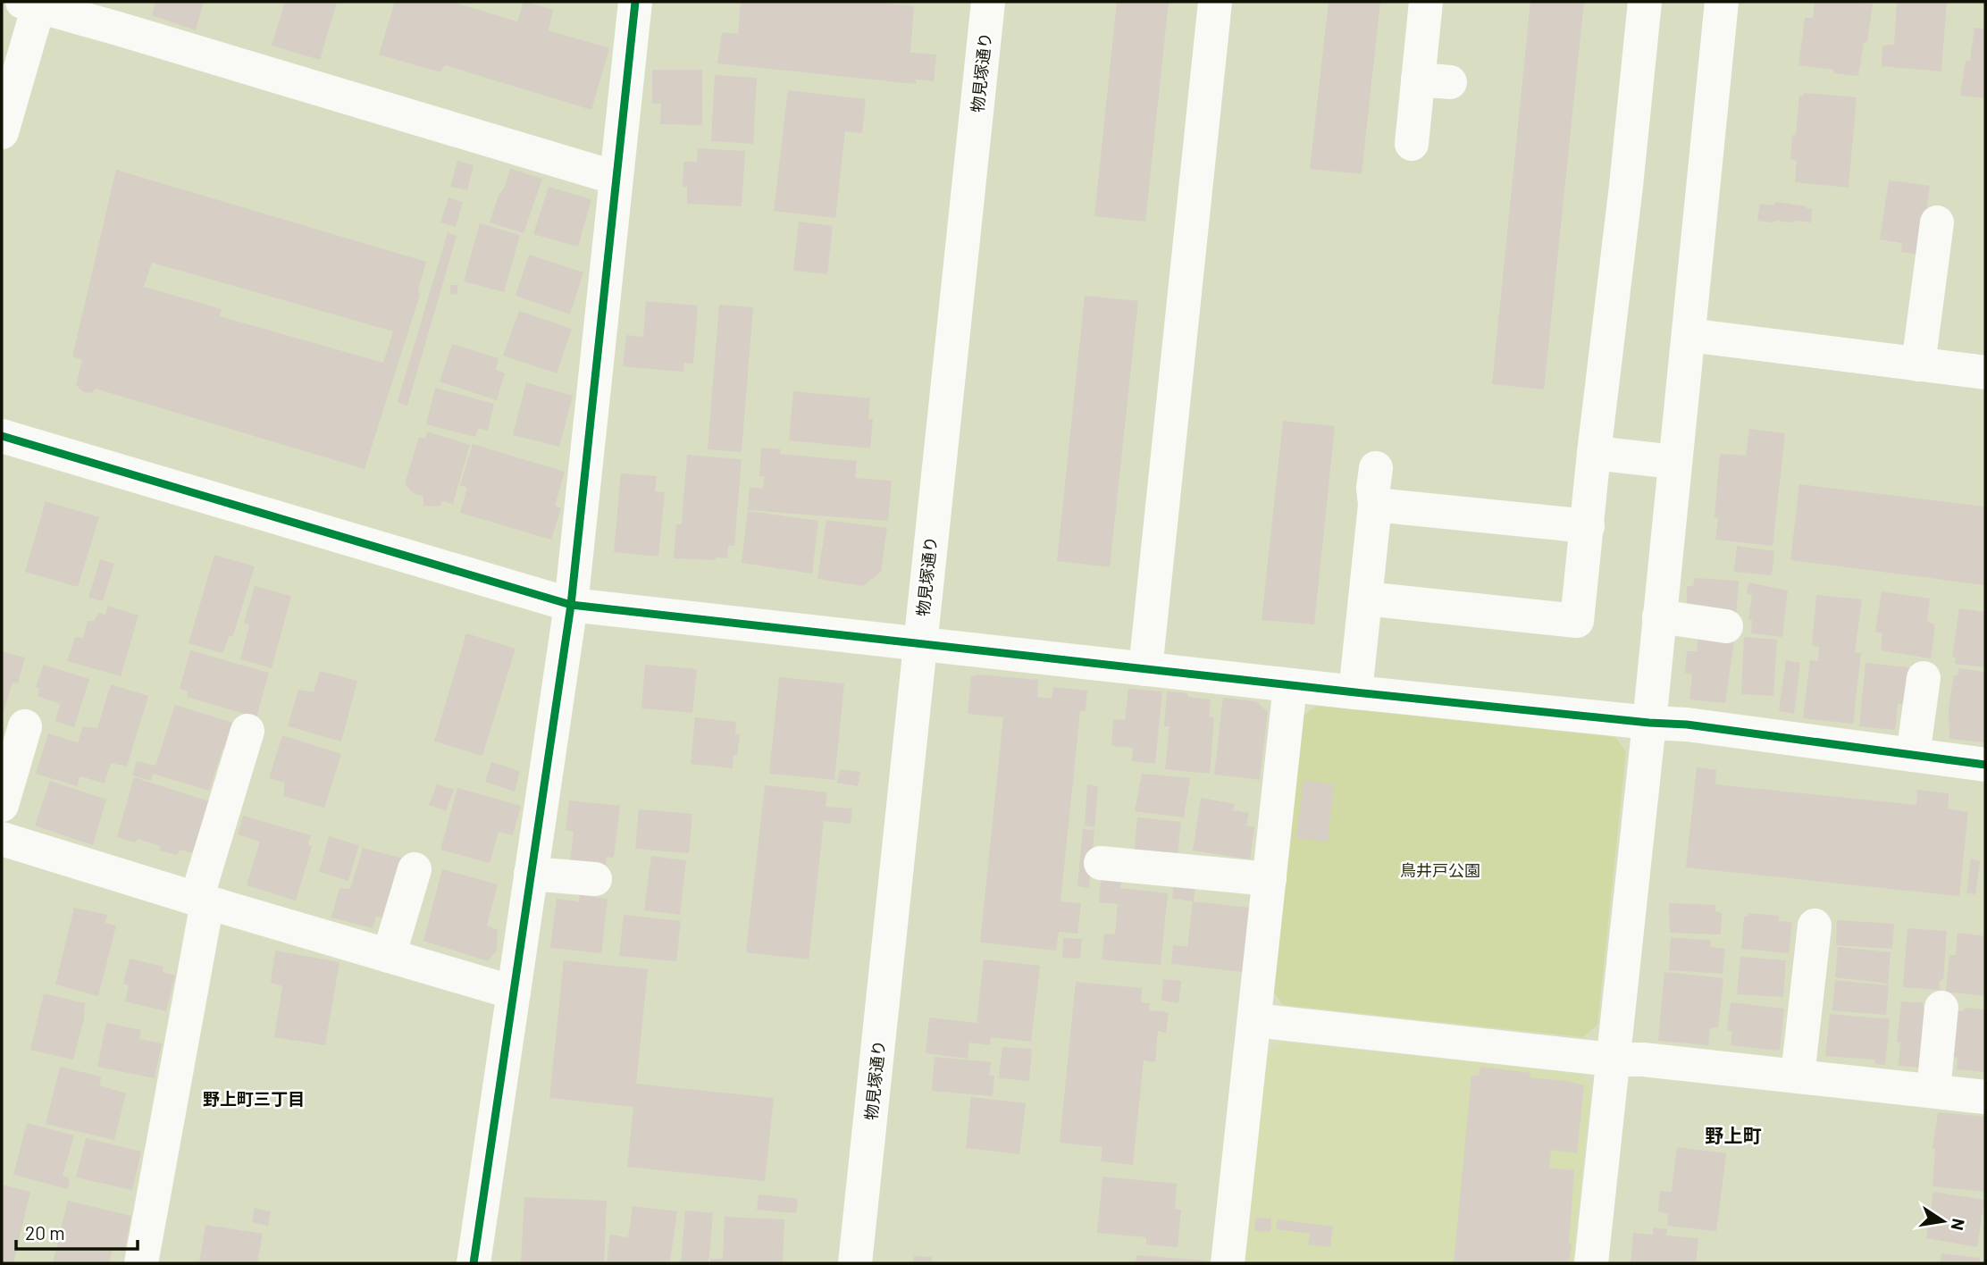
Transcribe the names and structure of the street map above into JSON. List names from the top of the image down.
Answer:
{
  "streets": {
    "street": ["物見塚通り"]
  },
  "districts": ["野上町三丁目", "野上町"],
  "parks": ["鳥井戸公園"],
  "scale_bar": "20 m",
  "north": "right"
}
